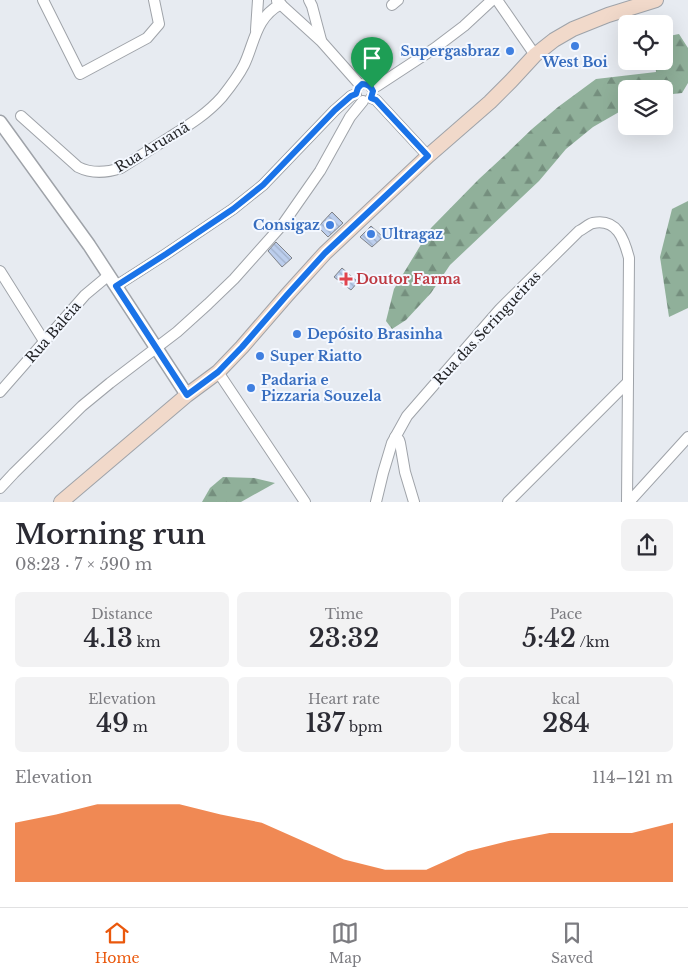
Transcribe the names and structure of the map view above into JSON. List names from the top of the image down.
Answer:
{
  "streets": {
    "street": ["Rua Aruanã", "Rua das Seringueiras", "Rua Baleia"]
  },
  "places": {
    "other": [
      "West Boi",
      "Supergasbraz",
      "Consigaz",
      "Ultragaz",
      "Depósito Brasinha",
      "Super Riatto",
      "Padaria e Pizzaria Souzela"
    ],
    "health": ["Doutor Farma"]
  },
  "page": {
    "heading": ["Morning run", "08:23 · 7 × 590 m"],
    "stats": [
      ["Distance", "4.13 km"],
      ["Time", "23:32"],
      ["Pace", "5:42 /km"],
      ["Elevation", "49 m"],
      ["Heart rate", "137 bpm"],
      ["kcal", "284"]
    ],
    "chart": ["Elevation", "114–121 m"],
    "tabs": ["Home", "Map", "Saved"]
  }
}
